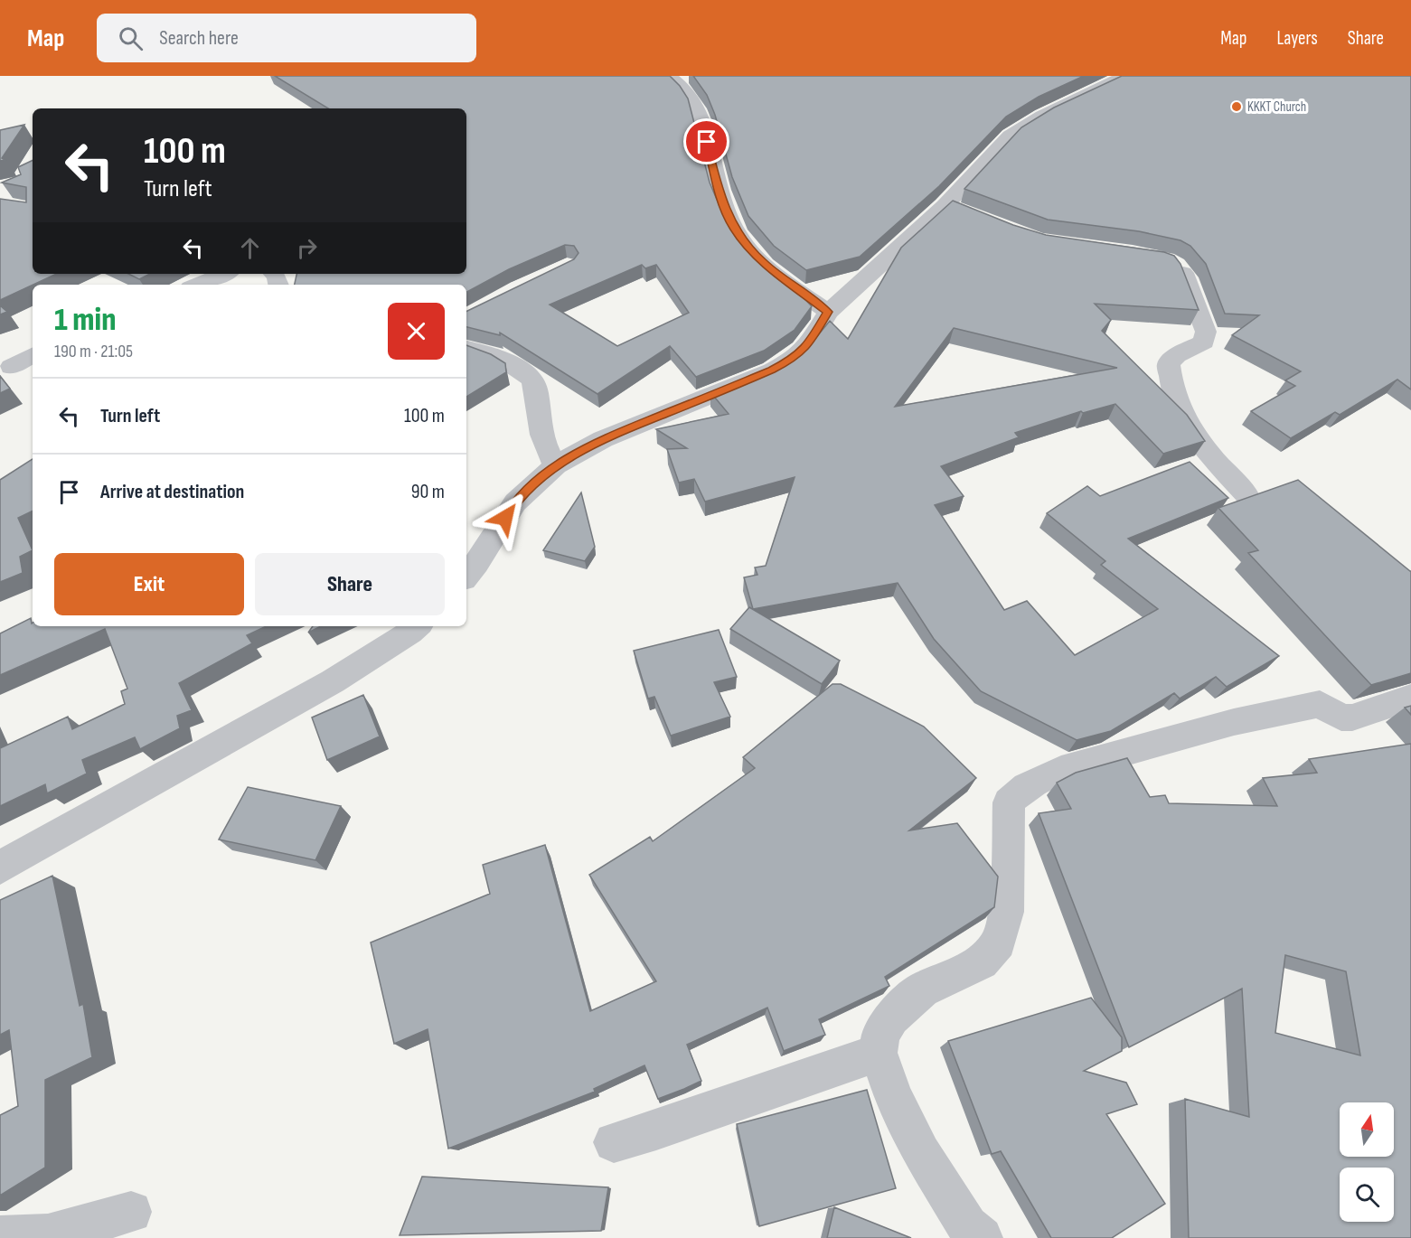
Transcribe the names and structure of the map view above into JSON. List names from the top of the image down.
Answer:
{
  "places": ["KKKT Church"],
  "north": "top",
  "page": {
    "header": "Map",
    "search": "Search here",
    "nav": ["Map", "Layers", "Share"],
    "turn": ["100 m", "Turn left"],
    "heading": ["1 min", "190 m · 21:05"],
    "list": [
      {
        "name": "Turn left",
        "value": "100 m"
      },
      {
        "name": "Arrive at destination",
        "value": "90 m"
      }
    ],
    "buttons": ["Exit", "Share"]
  }
}
